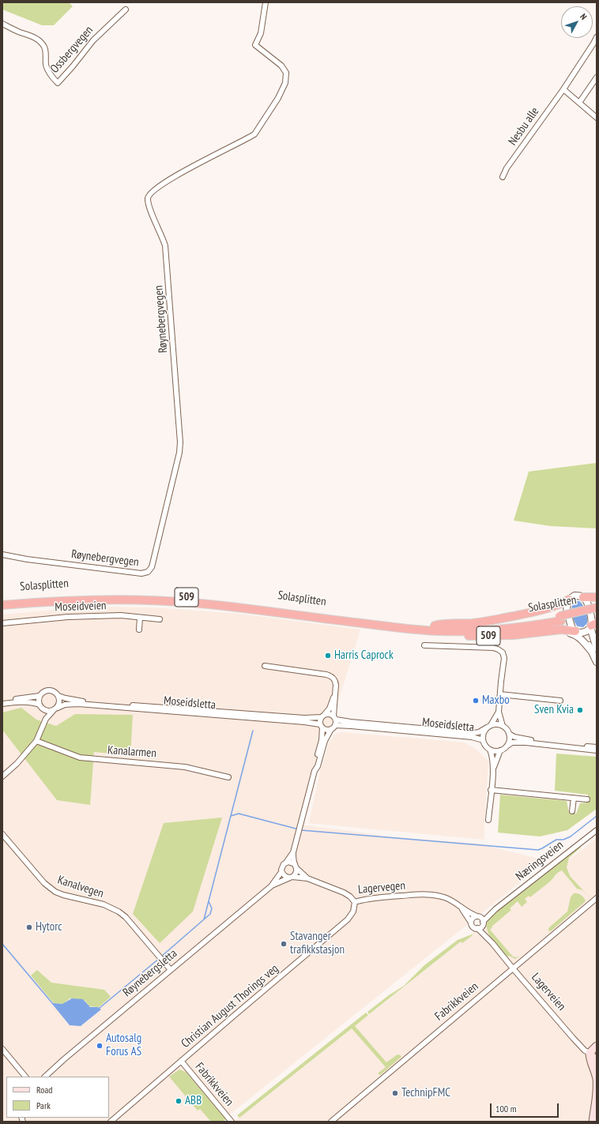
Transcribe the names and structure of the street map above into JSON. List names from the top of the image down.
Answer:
{
  "streets": {
    "highway": ["Solasplitten", "509"],
    "main road": ["Lagerveien"],
    "street": [
      "Ossbergvegen",
      "Nesbu alle",
      "Røynebergvegen",
      "Moseidveien",
      "Moseidsletta",
      "Kanalarmen",
      "Næringsveien",
      "Kanalvegen",
      "Lagervegen",
      "Røynebergsletta",
      "Fabrikkveien",
      "Christian August Thorings veg"
    ]
  },
  "crossings": [
    ["Solasplitten", "509"],
    ["Næringsveien", "Lagervegen"],
    ["Næringsveien", "Lagerveien"],
    ["Kanalvegen", "Røynebergsletta"],
    ["Lagervegen", "Røynebergsletta"],
    ["Lagervegen", "Lagerveien"],
    ["Lagervegen", "Christian August Thorings veg"],
    ["Lagerveien", "Fabrikkveien"],
    ["Fabrikkveien", "Christian August Thorings veg"]
  ],
  "places": [
    "Harris Caprock",
    "Maxbo",
    "Sven Kvia",
    "Hytorc",
    "Stavanger trafikkstasjon",
    "Autosalg Forus AS",
    "TechnipFMC",
    "ABB"
  ],
  "legend": ["Road", "Park"],
  "scale_bar": "100 m",
  "north": "top right"
}
